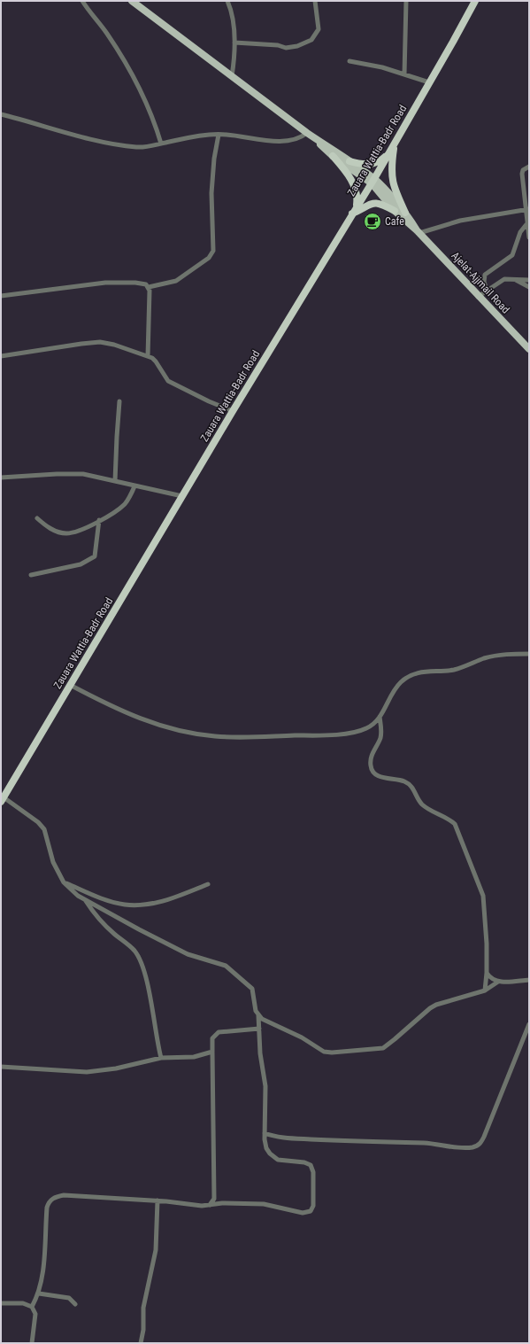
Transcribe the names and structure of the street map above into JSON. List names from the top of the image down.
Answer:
{
  "streets": {
    "highway": ["Zauara Wattia-Badr Road"],
    "main road": ["Ajelat-Ajjmail Road"]
  },
  "places": {
    "cafe": ["Cafe"]
  }
}
